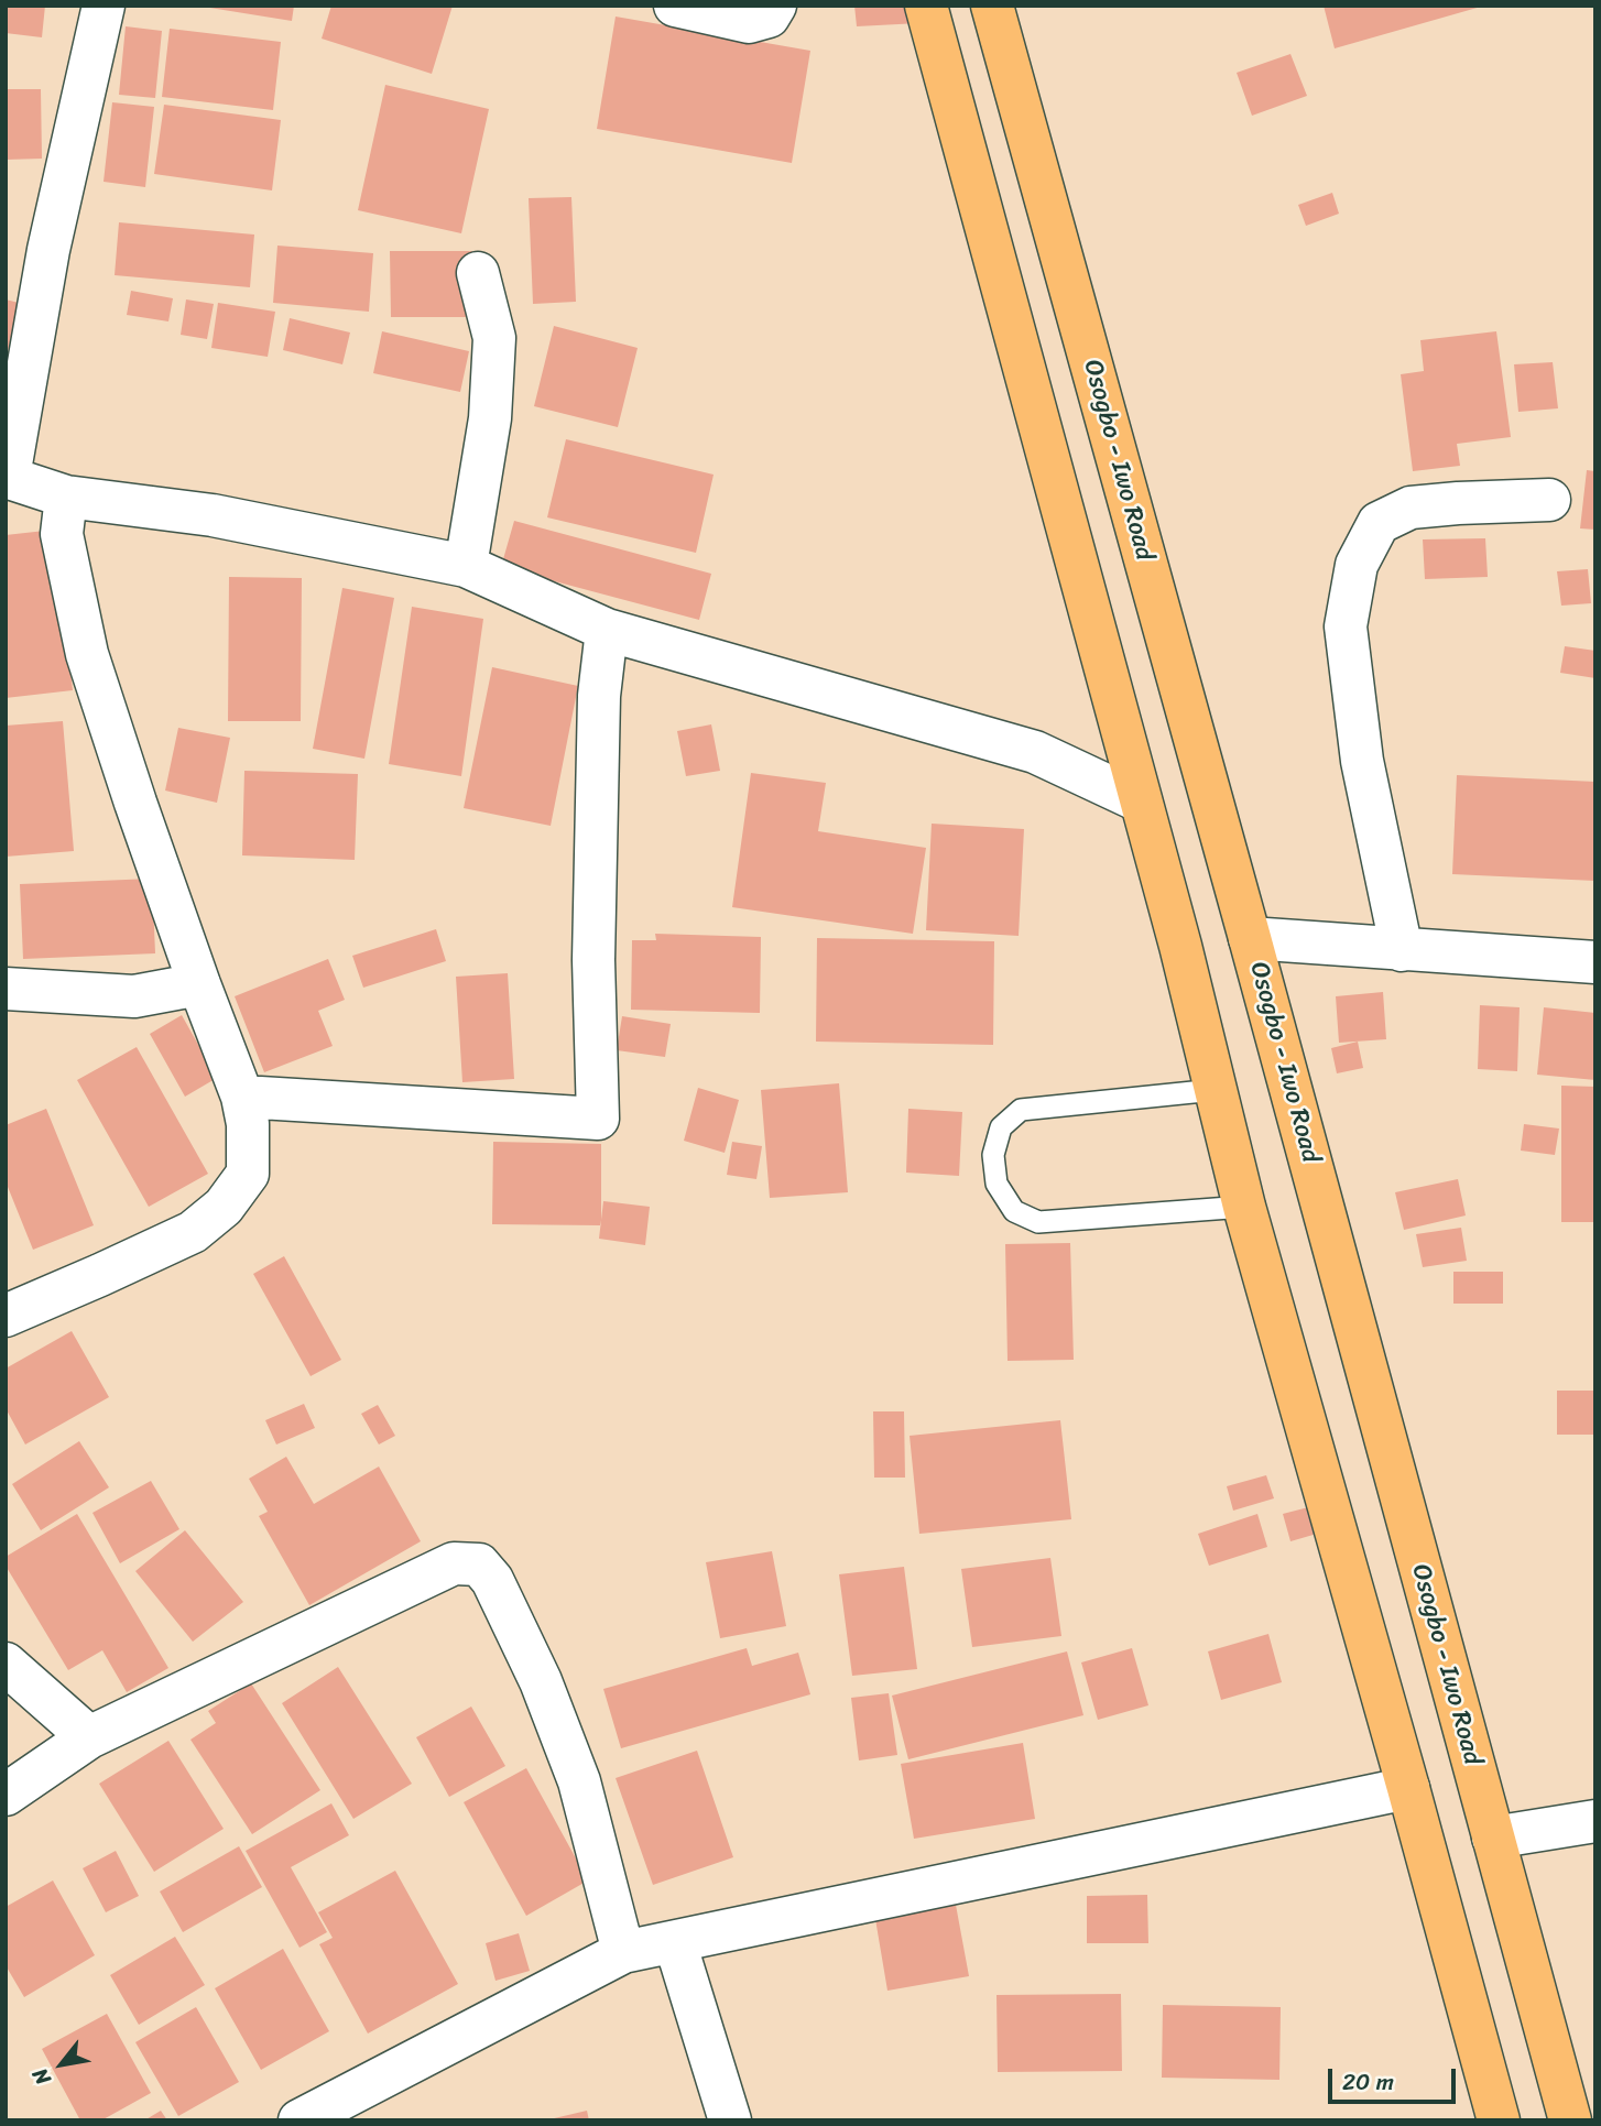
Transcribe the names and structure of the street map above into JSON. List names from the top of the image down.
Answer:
{
  "streets": {
    "main road": ["Osogbo - Iwo Road"]
  },
  "scale_bar": "20 m",
  "north": "bottom left"
}
